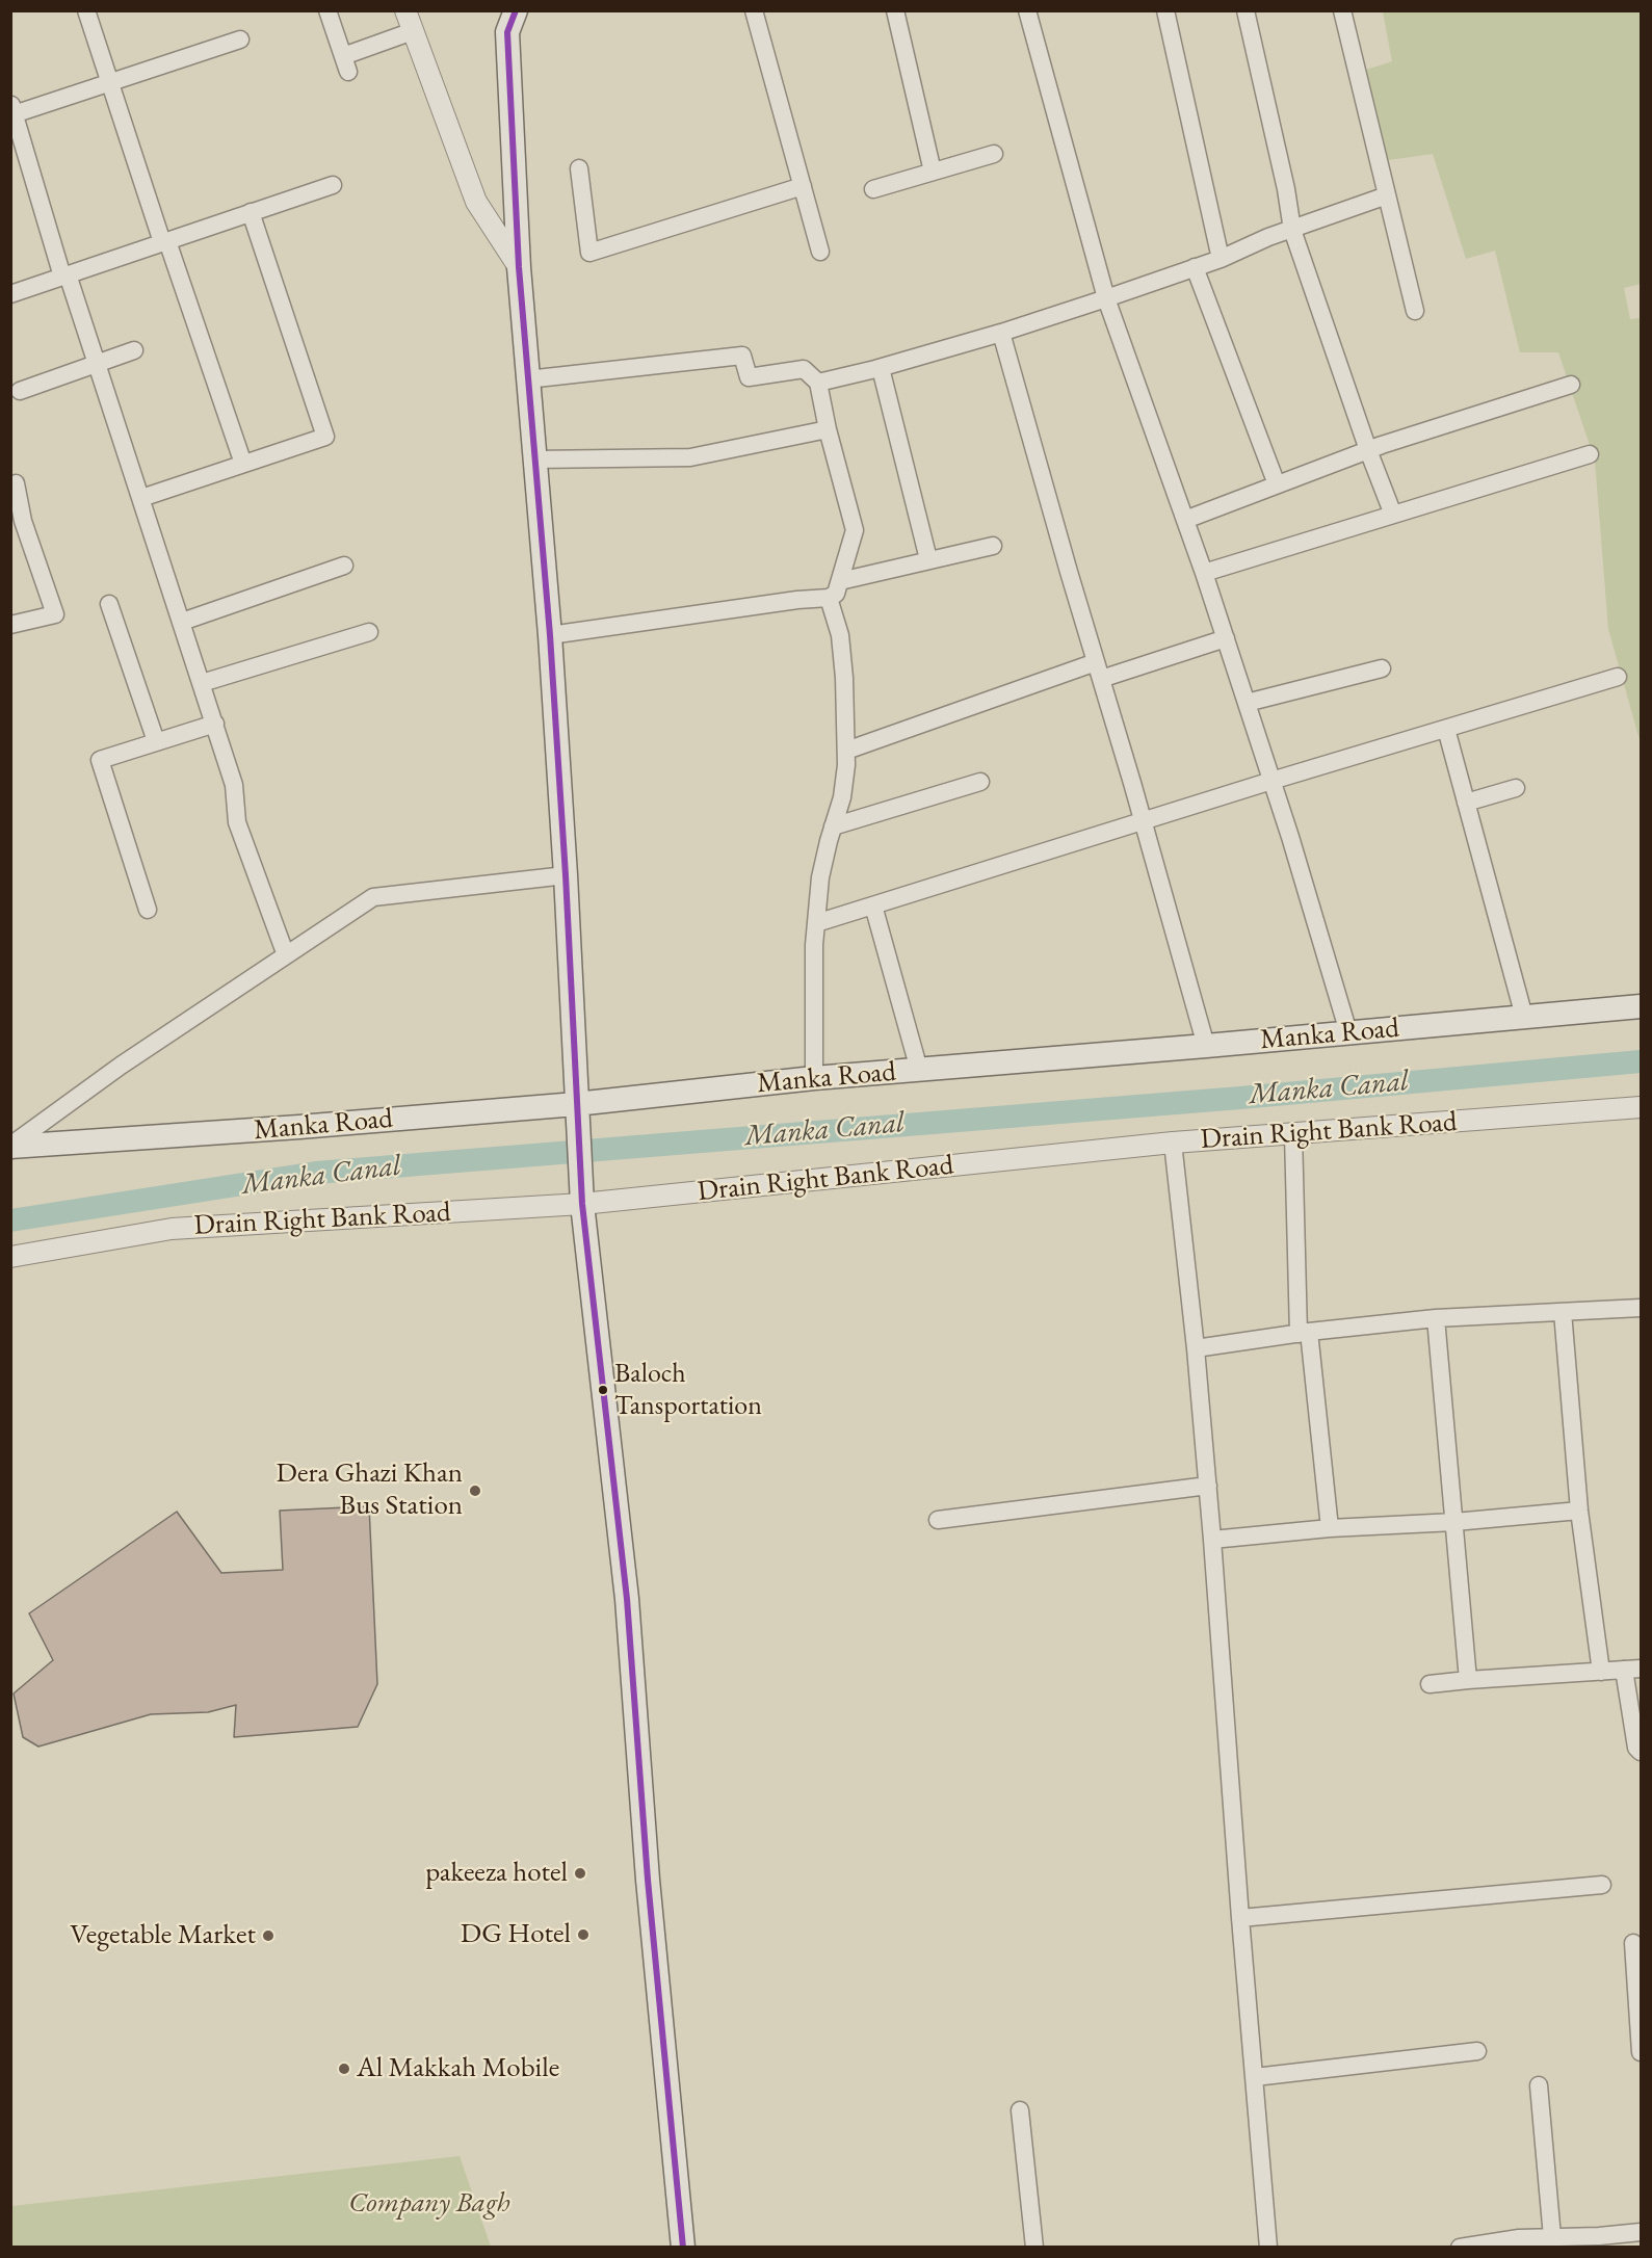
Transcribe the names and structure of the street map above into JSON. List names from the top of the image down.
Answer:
{
  "streets": {
    "main road": ["Manka Road"],
    "street": ["Drain Right Bank Road"]
  },
  "water": ["Manka Canal"],
  "parks": ["Company Bagh"],
  "places": [
    "Baloch Tansportation",
    "Dera Ghazi Khan Bus Station",
    "pakeeza hotel",
    "DG Hotel",
    "Vegetable Market",
    "Al Makkah Mobile"
  ]
}
